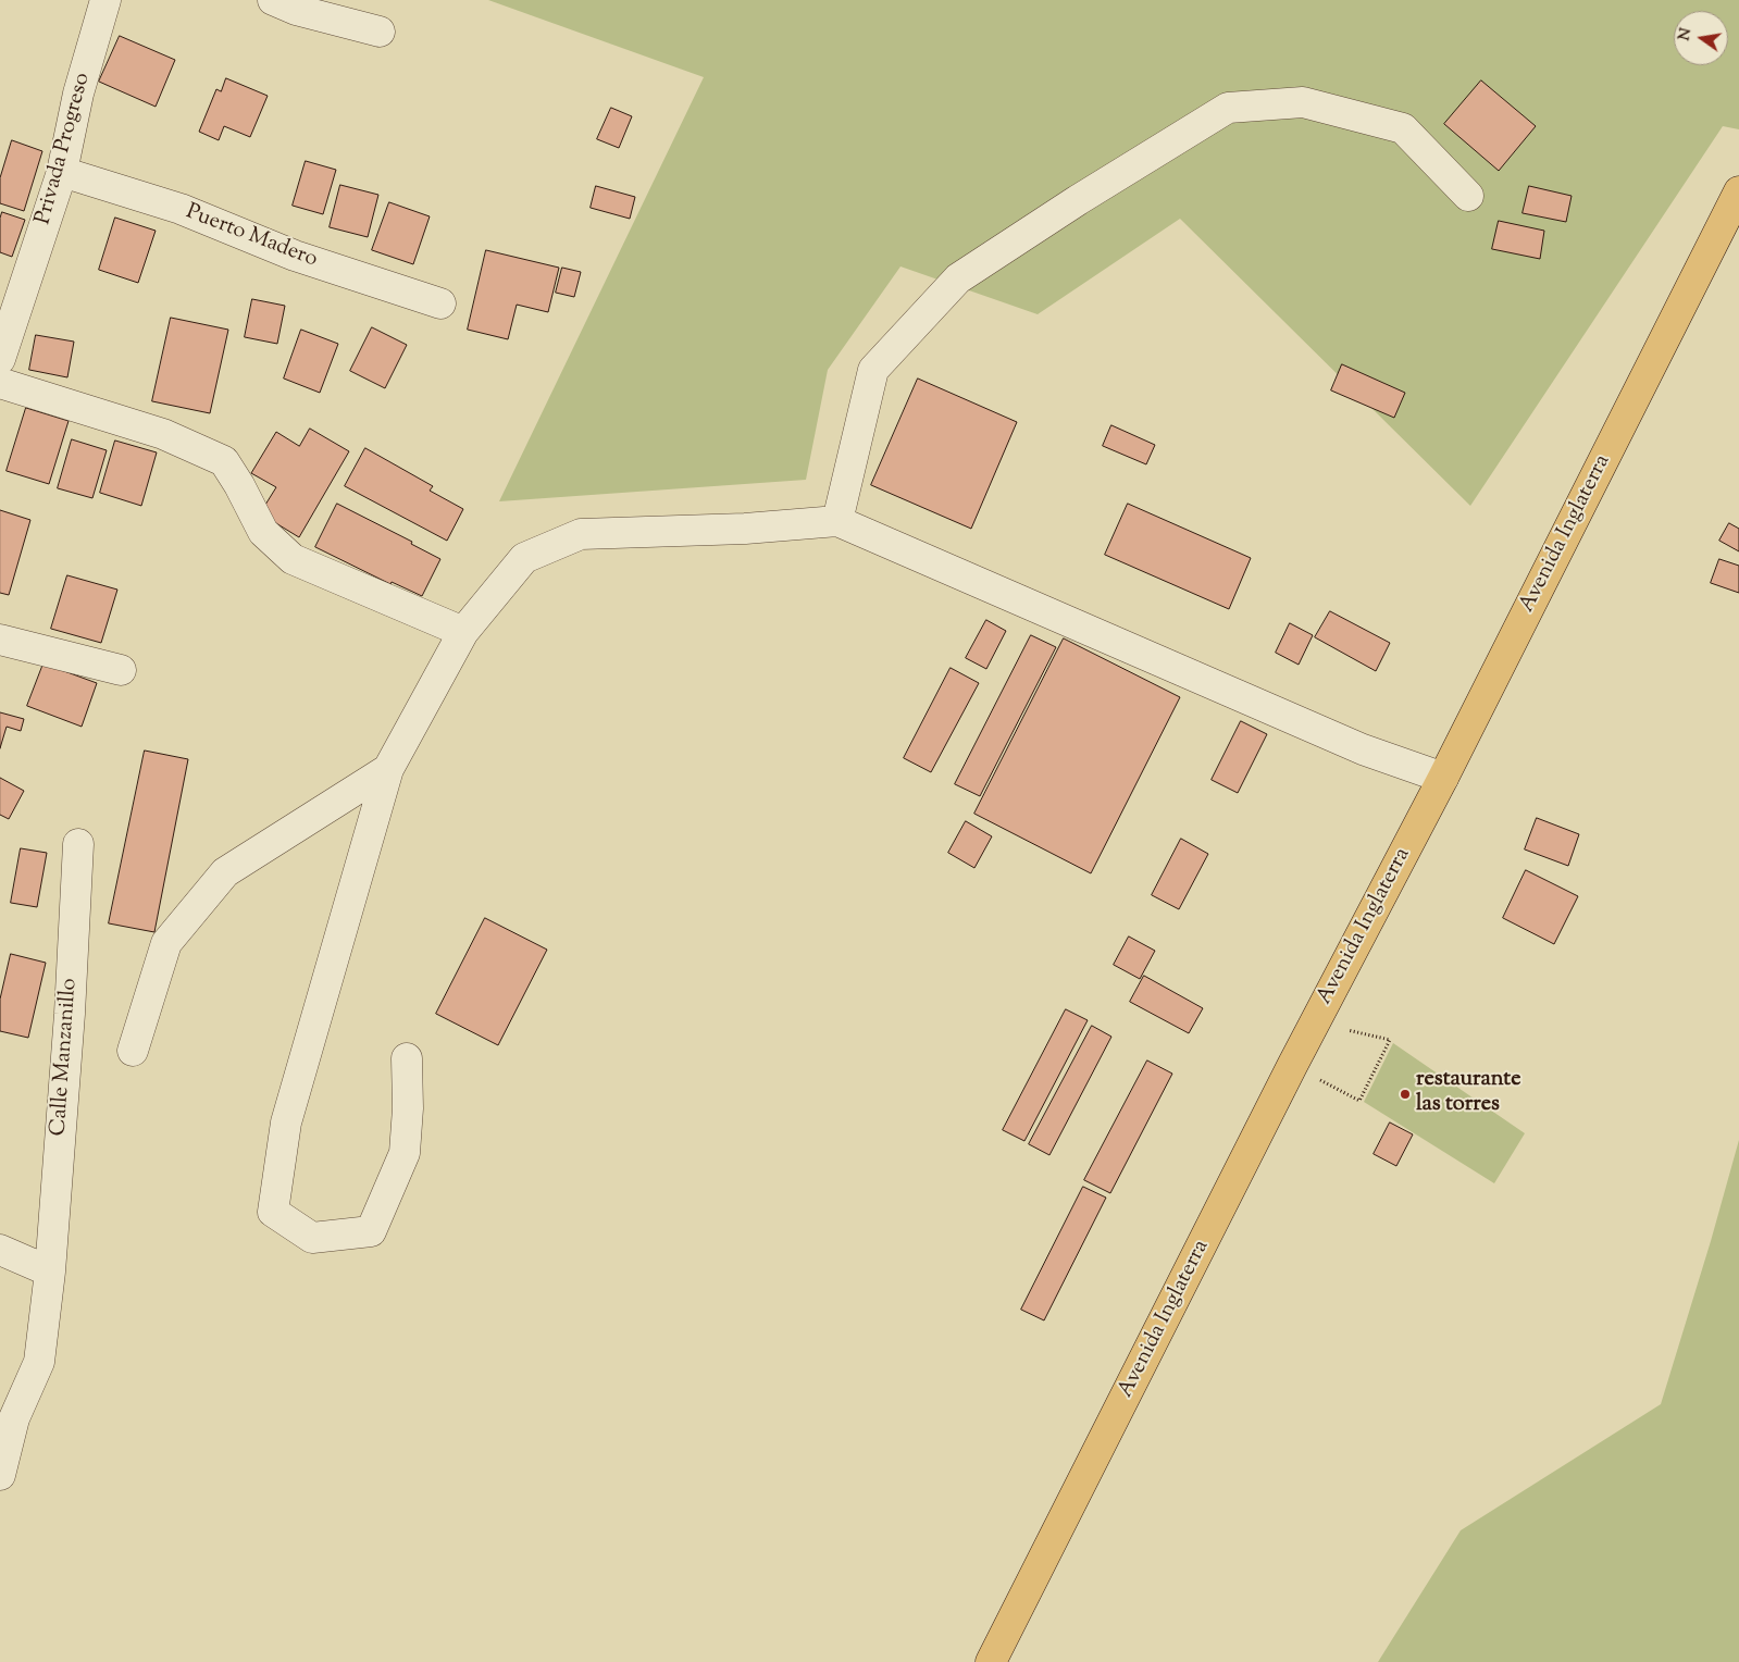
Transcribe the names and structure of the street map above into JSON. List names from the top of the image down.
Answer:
{
  "streets": {
    "main road": ["Avenida Inglaterra"],
    "street": ["Privada Progreso", "Puerto Madero", "Calle Manzanillo"]
  },
  "crossings": [
    ["Privada Progreso", "Puerto Madero"]
  ],
  "places": ["restaurante las torres"],
  "north": "left"
}
